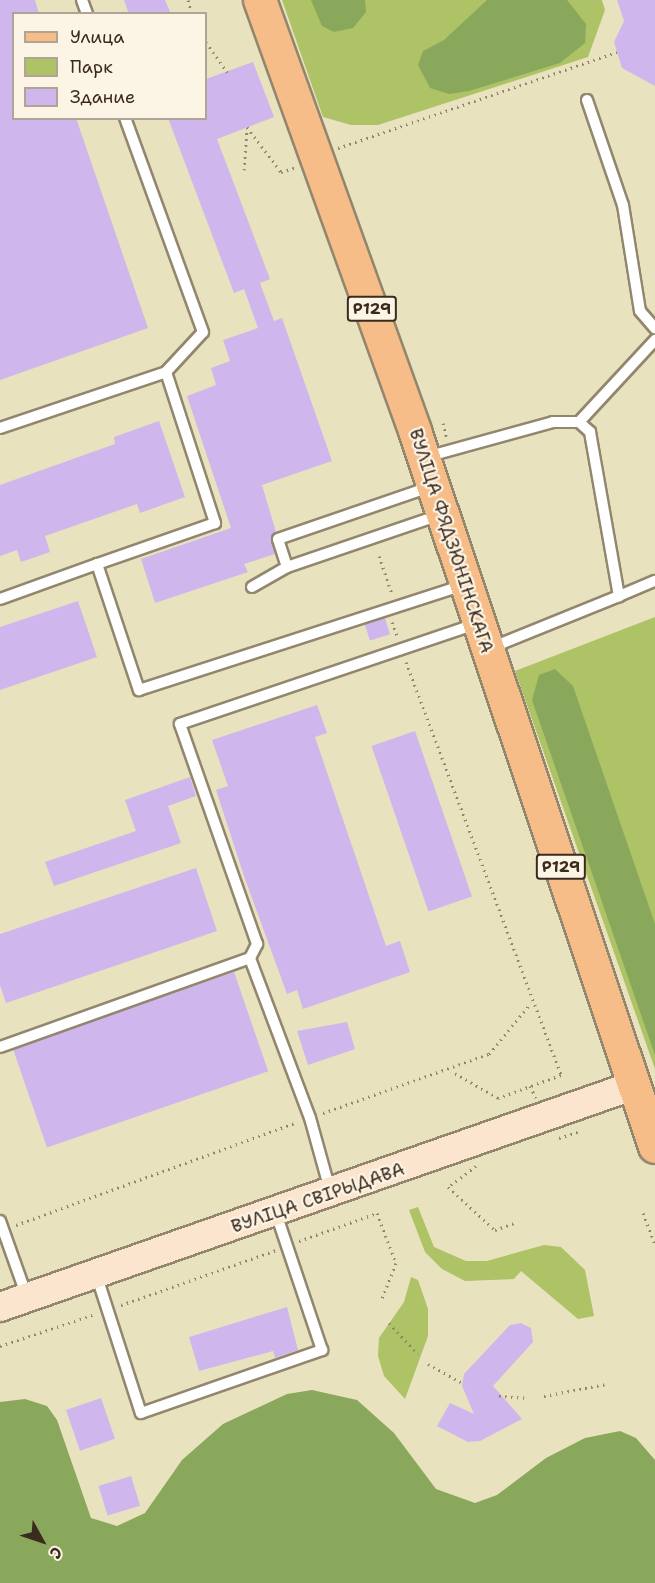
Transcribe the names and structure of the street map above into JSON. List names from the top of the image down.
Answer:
{
  "streets": {
    "main road": ["Р129", "ВУЛІЦА ФЯДЗЮНІНСКАГА", "ВУЛІЦА СВІРЫДАВА"]
  },
  "crossings": [
    ["Р129", "ВУЛІЦА ФЯДЗЮНІНСКАГА"],
    ["Р129", "ВУЛІЦА СВІРЫДАВА"],
    ["ВУЛІЦА ФЯДЗЮНІНСКАГА", "ВУЛІЦА СВІРЫДАВА"]
  ],
  "legend": ["Улица", "Парк", "Здание"],
  "north": "bottom right"
}
